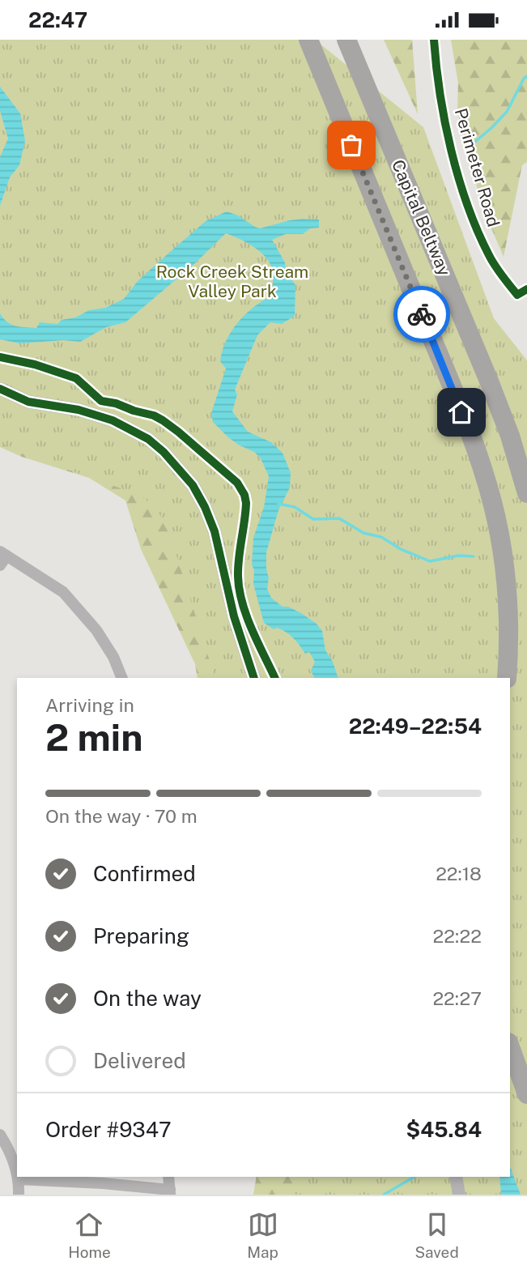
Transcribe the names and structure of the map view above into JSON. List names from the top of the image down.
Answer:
{
  "streets": {
    "highway": ["Capital Beltway"],
    "street": ["Perimeter Road"]
  },
  "parks": ["Rock Creek Stream Valley Park"],
  "page": {
    "status": "22:47",
    "heading": ["2 min", "Arriving in", "22:49–22:54"],
    "panel": ["Order #9347", "$45.84"],
    "bar": "On the way · 70 m",
    "list": [
      ["Confirmed", "22:18"],
      ["Preparing", "22:22"],
      ["On the way", "22:27"],
      "Delivered"
    ],
    "tabs": ["Home", "Map", "Saved"]
  }
}
